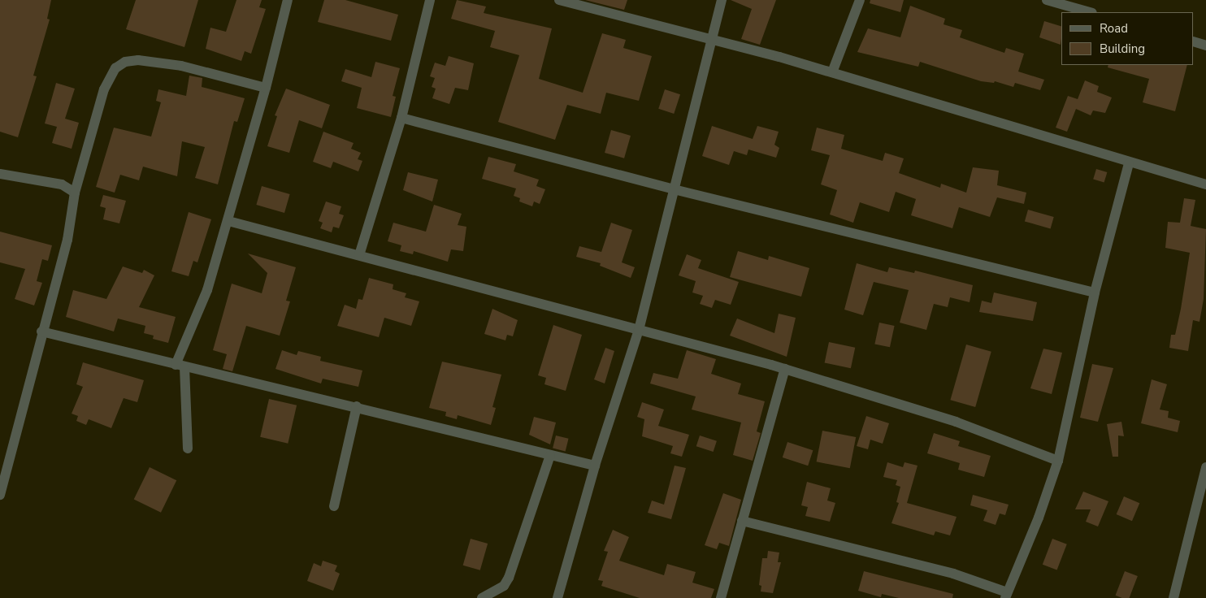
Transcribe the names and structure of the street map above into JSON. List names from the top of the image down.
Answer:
{
  "legend": ["Road", "Building"]
}
